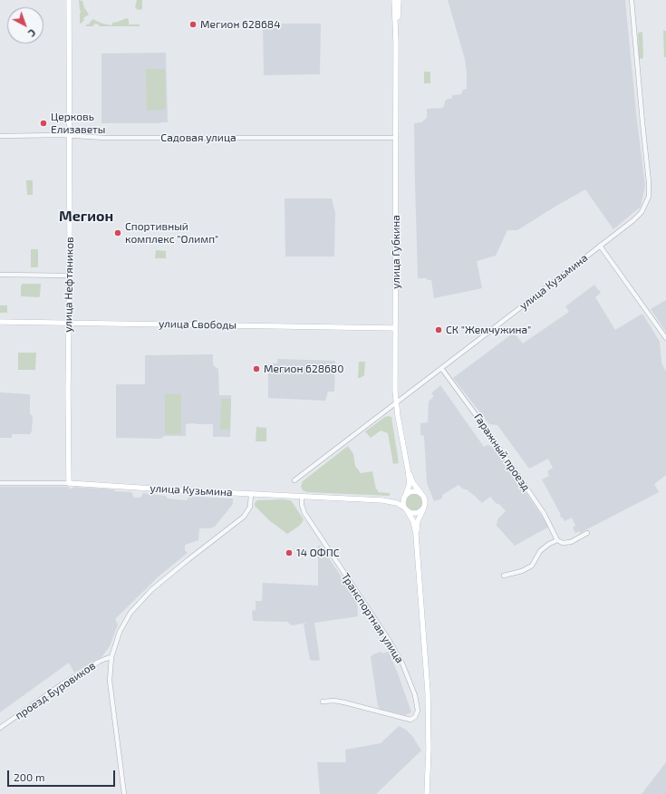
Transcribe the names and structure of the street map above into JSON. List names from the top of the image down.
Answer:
{
  "streets": {
    "main road": [
      "улица Губкина",
      "улица Кузьмина",
      "улица Нефтяников",
      "улица Свободы"
    ],
    "street": [
      "Садовая улица",
      "Гаражный проезд",
      "Транспортная улица",
      "проезд Буровиков"
    ]
  },
  "crossings": [
    ["Садовая улица", "улица Губкина"],
    ["Садовая улица", "улица Нефтяников"],
    ["улица Губкина", "улица Кузьмина"],
    ["улица Губкина", "улица Свободы"],
    ["улица Кузьмина", "улица Нефтяников"],
    ["улица Кузьмина", "Гаражный проезд"],
    ["улица Кузьмина", "Транспортная улица"],
    ["улица Нефтяников", "улица Свободы"]
  ],
  "districts": ["Мегион"],
  "places": [
    "Мегион 628684",
    "Церковь Елизаветы",
    "Спортивный комплекс \"Олимп\"",
    "СК \"Жемчужина\"",
    "Мегион 628680",
    "14 ОФПС"
  ],
  "scale_bar": "200 m",
  "north": "bottom right"
}
